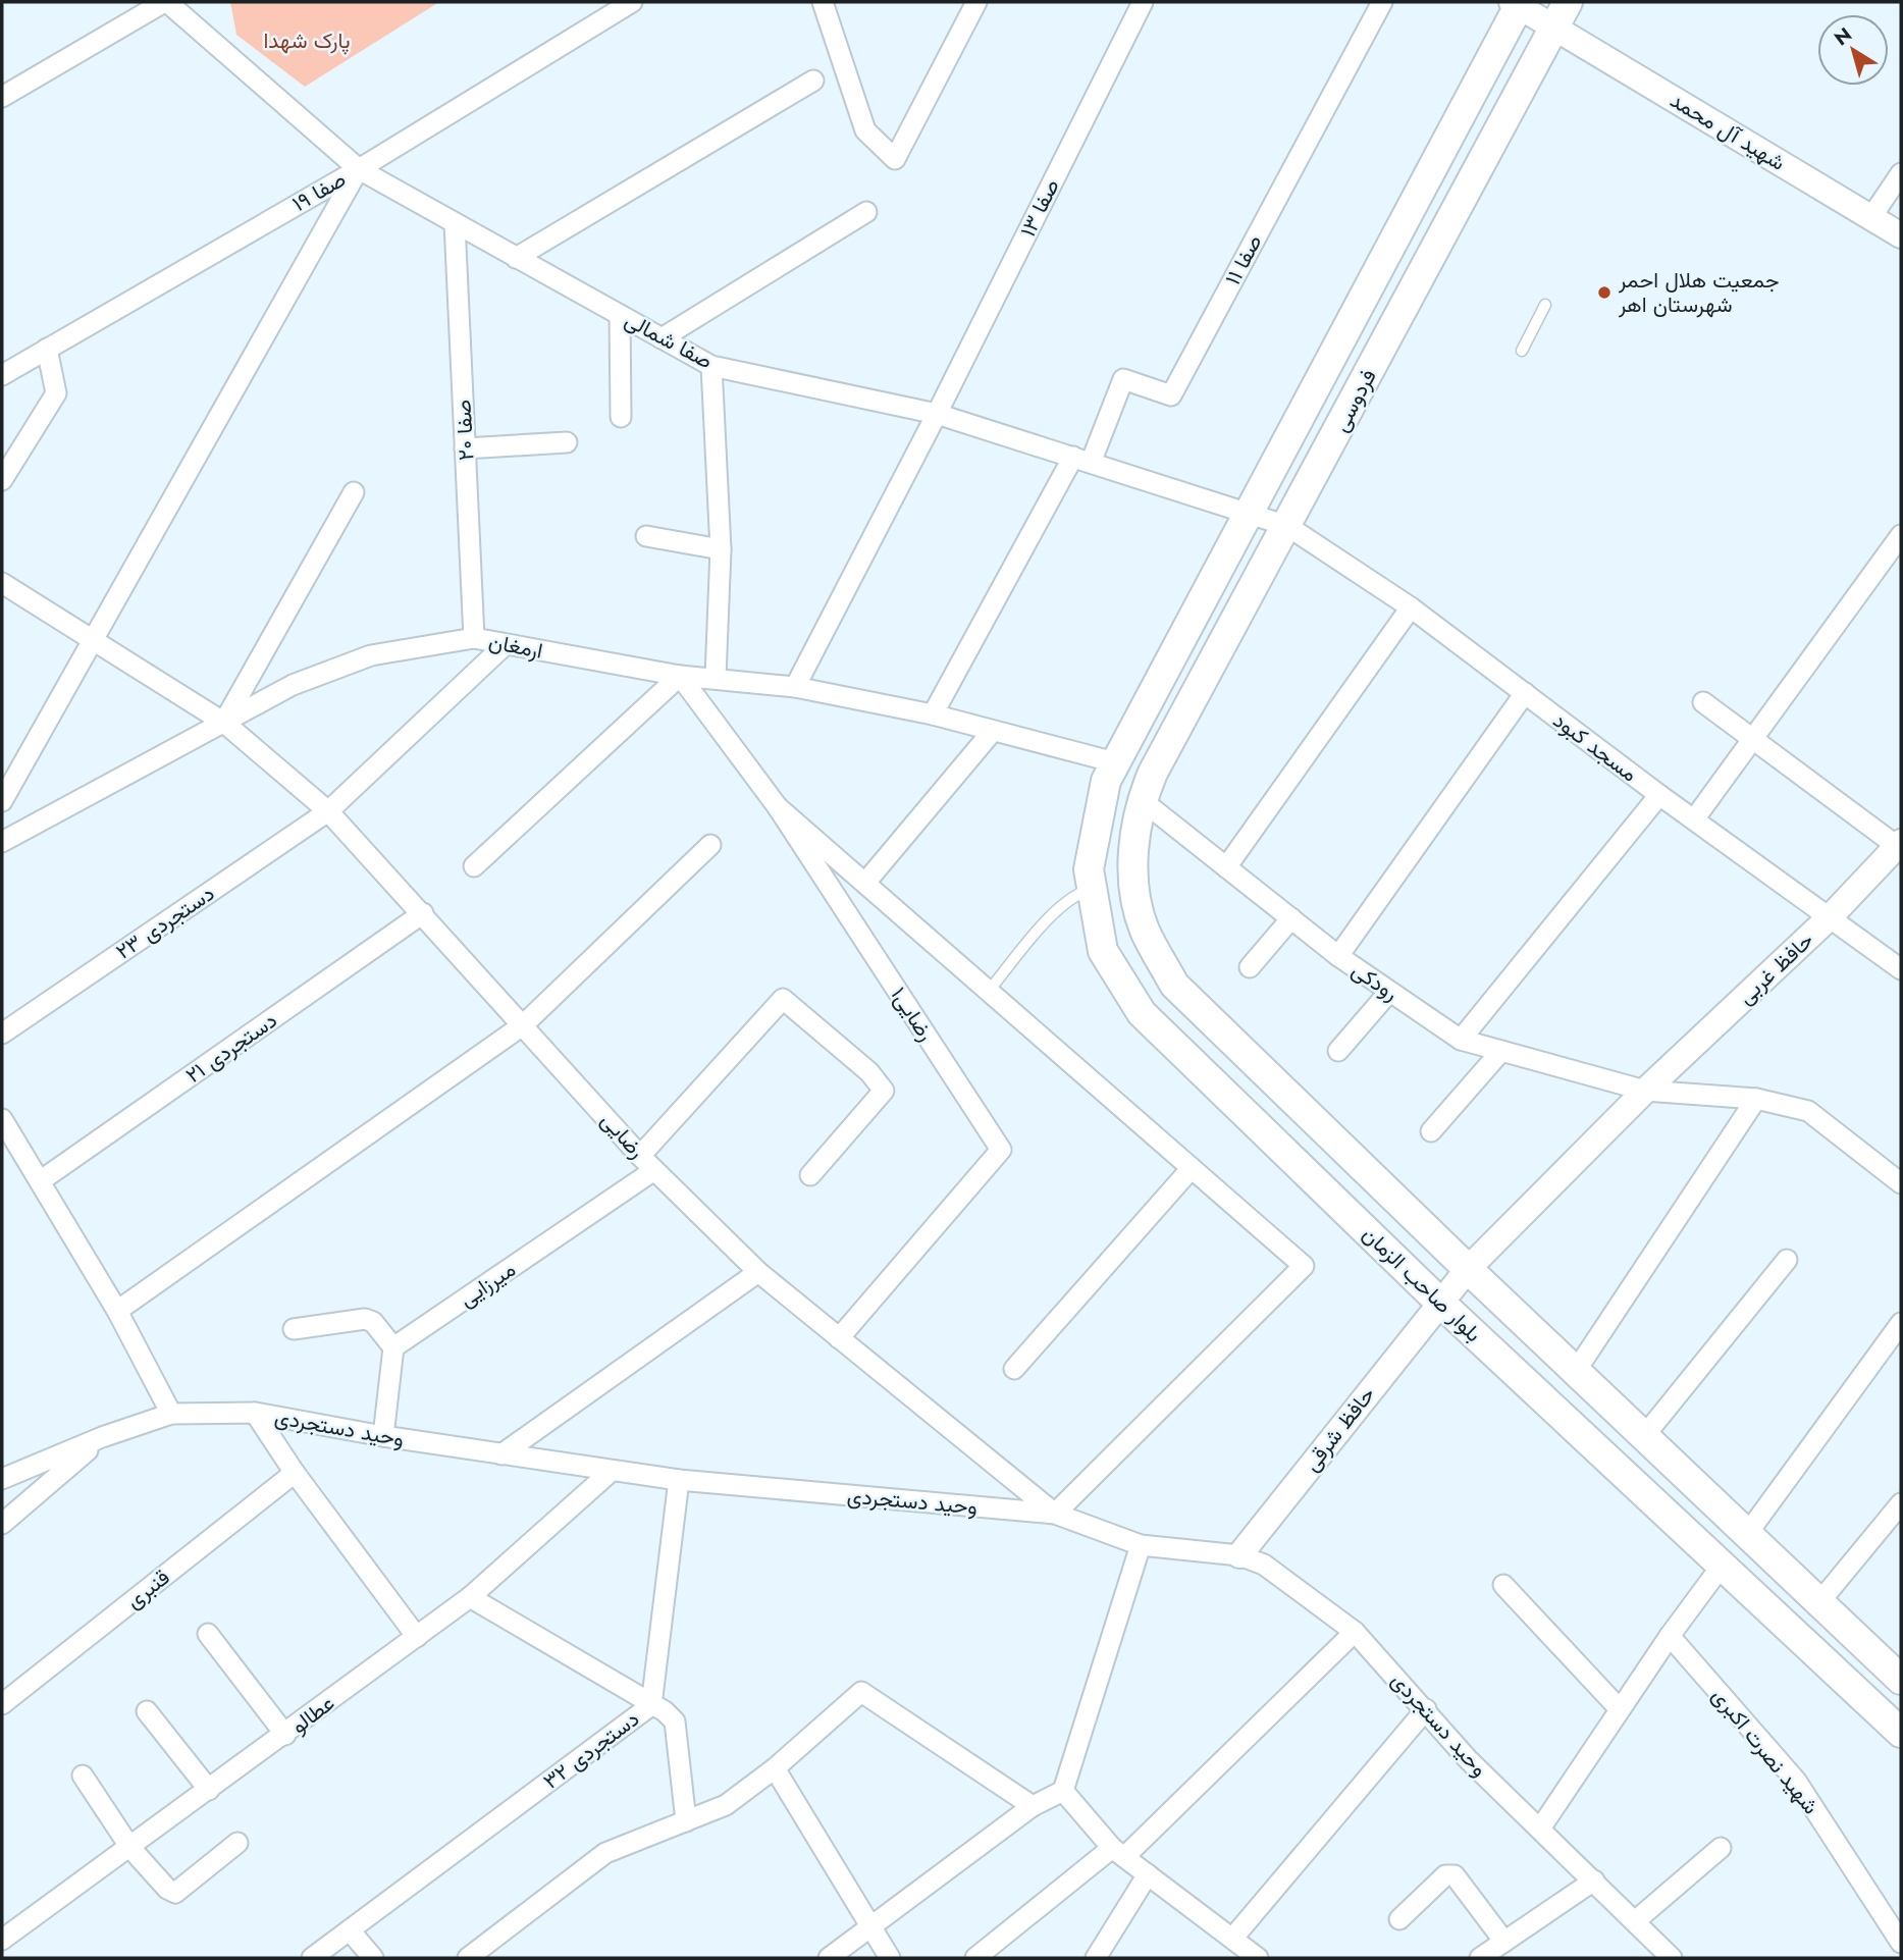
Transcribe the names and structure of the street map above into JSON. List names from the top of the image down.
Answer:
{
  "streets": {
    "main road": ["فردوسی", "بلوار صاحب الزمان"],
    "street": [
      "شهید آل محمد",
      "صفا ۱۹",
      "صفا ۱۳",
      "صفا ۱۱",
      "صفا شمالی",
      "صفا ۲۰",
      "ارمغان",
      "مسجد کبود",
      "دستجردی ۲۳",
      "حافظ غربی",
      "رودکی",
      "رضایی۱",
      "دستجردی ۲۱",
      "رضایی",
      "میرزایی",
      "وحید دستجردی",
      "حافظ شرقی",
      "قنبری",
      "عطالو",
      "دستجردی ۳۲",
      "شهید نصرت اکبری"
    ]
  },
  "crossings": [
    ["شهید آل محمد", "فردوسی"],
    ["صفا ۱۹", "صفا شمالی"],
    ["صفا ۱۳", "صفا شمالی"],
    ["صفا ۱۳", "ارمغان"],
    ["صفا ۱۱", "صفا شمالی"],
    ["صفا شمالی", "فردوسی"],
    ["صفا شمالی", "صفا ۲۰"],
    ["صفا شمالی", "مسجد کبود"],
    ["فردوسی", "ارمغان"],
    ["فردوسی", "مسجد کبود"],
    ["فردوسی", "رودکی"],
    ["فردوسی", "بلوار صاحب الزمان"],
    ["صفا ۲۰", "ارمغان"],
    ["ارمغان", "دستجردی ۲۳"],
    ["ارمغان", "رضایی۱"],
    ["ارمغان", "رضایی"],
    ["ارمغان", "بلوار صاحب الزمان"],
    ["مسجد کبود", "حافظ غربی"],
    ["دستجردی ۲۳", "رضایی"],
    ["حافظ غربی", "رودکی"],
    ["رودکی", "بلوار صاحب الزمان"],
    ["رضایی۱", "رضایی"],
    ["دستجردی ۲۱", "رضایی"],
    ["رضایی", "میرزایی"],
    ["رضایی", "وحید دستجردی"],
    ["بلوار صاحب الزمان", "حافظ شرقی"],
    ["وحید دستجردی", "حافظ شرقی"],
    ["وحید دستجردی", "عطالو"],
    ["وحید دستجردی", "دستجردی ۳۲"]
  ],
  "parks": ["پارک شهدا"],
  "places": ["جمعیت هلال احمر شهرستان اهر"],
  "north": "top left"
}
